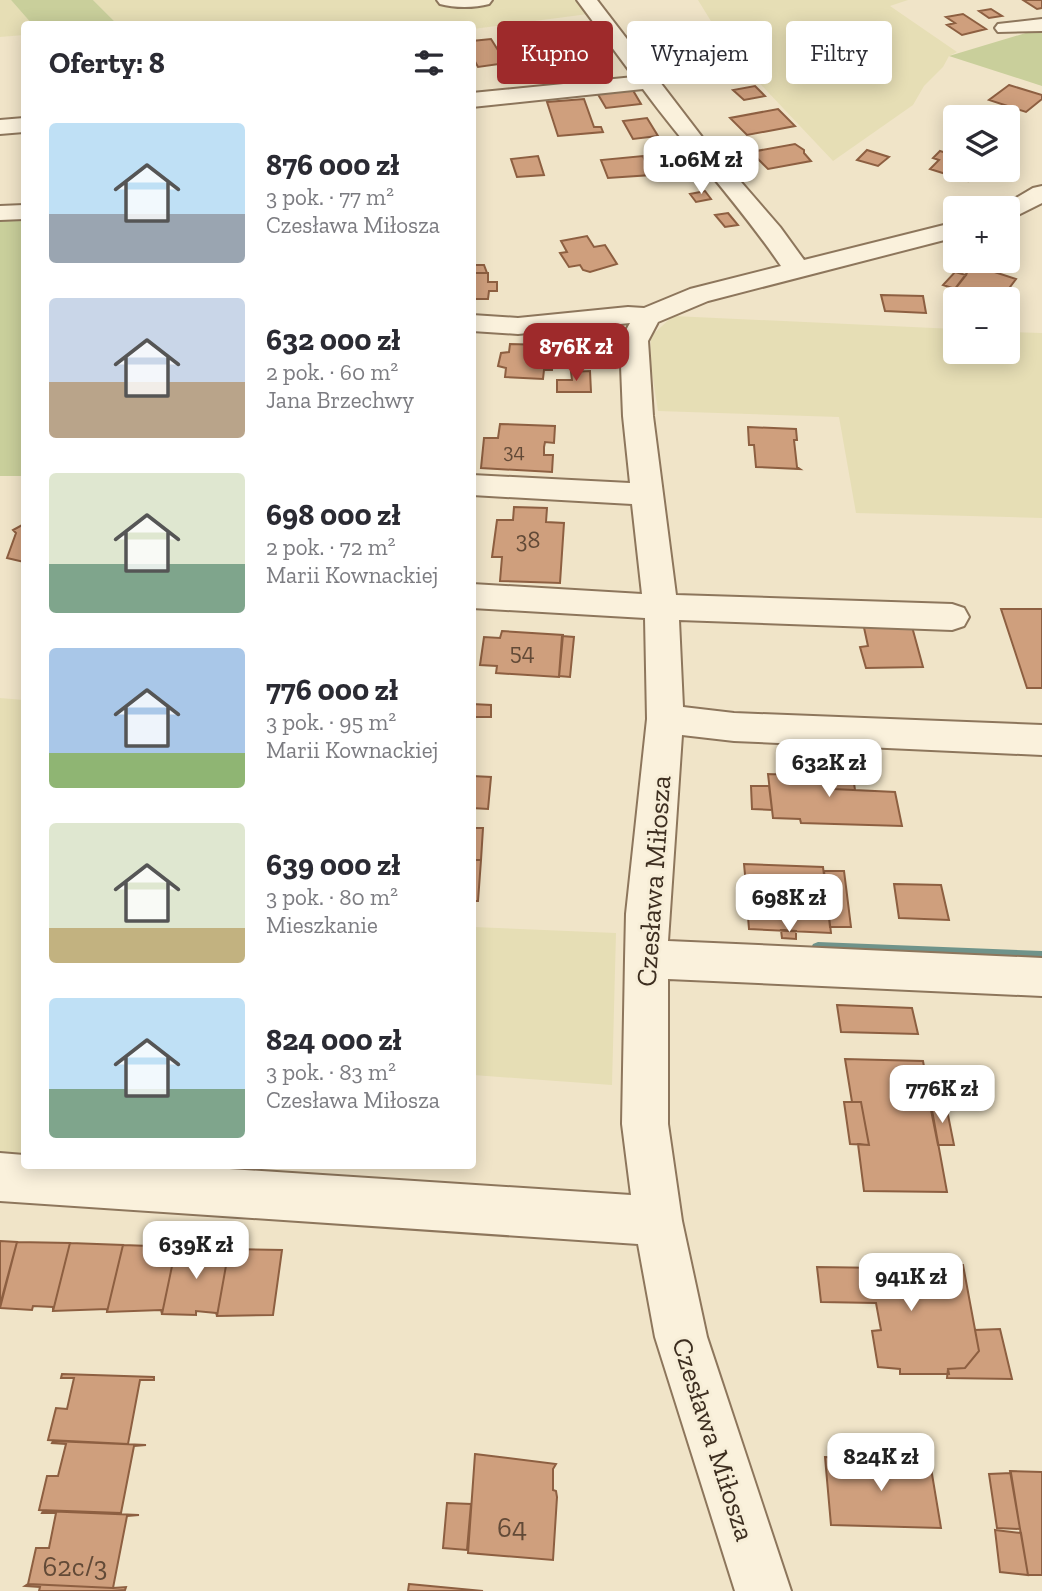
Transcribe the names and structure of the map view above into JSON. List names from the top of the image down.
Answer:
{
  "streets": {
    "street": ["Czesława Miłosza"]
  },
  "house_numbers": [
    "34",
    "38",
    "54",
    "64",
    "62c/3"
  ],
  "page": {
    "chip": ["Kupno", "Wynajem", "Filtry"],
    "heading": "Oferty: 8",
    "map_buttons": ["+", "−"],
    "list": [
      {
        "name": "876 000 zł",
        "note": "3 pok. · 77 m² · Czesława Miłosza"
      },
      {
        "name": "632 000 zł",
        "note": "2 pok. · 60 m² · Jana Brzechwy"
      },
      {
        "name": "698 000 zł",
        "note": "2 pok. · 72 m² · Marii Kownackiej"
      },
      {
        "name": "776 000 zł",
        "note": "3 pok. · 95 m² · Marii Kownackiej"
      },
      {
        "name": "639 000 zł",
        "note": "3 pok. · 80 m² · Mieszkanie"
      },
      {
        "name": "824 000 zł",
        "note": "3 pok. · 83 m² · Czesława Miłosza"
      }
    ],
    "price": [
      "1.06M zł",
      "876K zł",
      "632K zł",
      "698K zł",
      "776K zł",
      "639K zł",
      "941K zł",
      "824K zł"
    ]
  }
}
